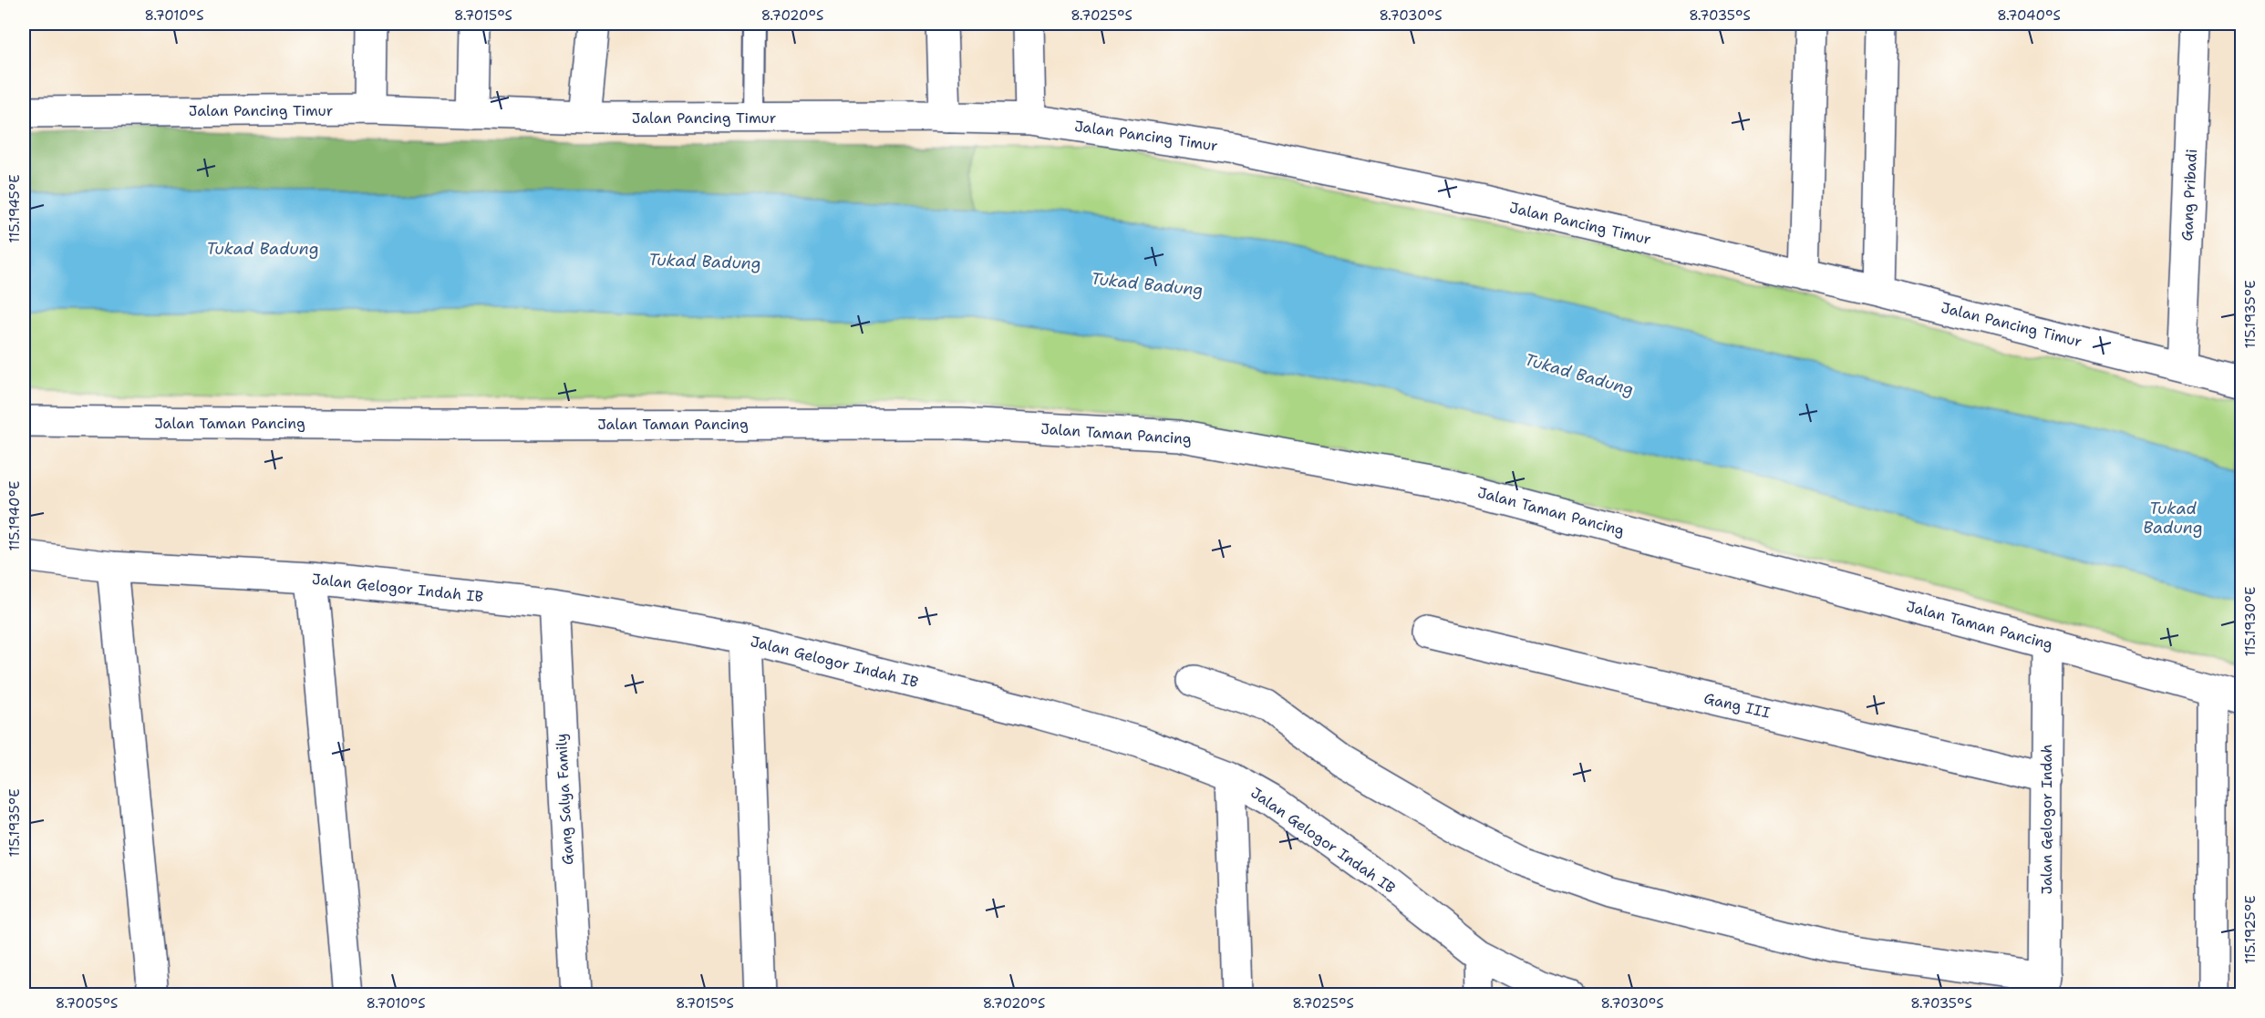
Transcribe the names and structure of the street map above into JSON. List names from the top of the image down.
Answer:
{
  "streets": {
    "street": [
      "Jalan Pancing Timur",
      "Gang Pribadi",
      "Jalan Taman Pancing",
      "Jalan Gelogor Indah IB",
      "Gang III",
      "Gang Salya Family",
      "Jalan Gelogor Indah"
    ]
  },
  "crossings": [
    ["Jalan Pancing Timur", "Gang Pribadi"],
    ["Jalan Taman Pancing", "Jalan Gelogor Indah"],
    ["Jalan Gelogor Indah IB", "Gang Salya Family"],
    ["Gang III", "Jalan Gelogor Indah"]
  ],
  "water": ["Tukad Badung"],
  "coordinates": [
    "8.7010°S",
    "8.7015°S",
    "8.7020°S",
    "8.7025°S",
    "8.7030°S",
    "8.7035°S",
    "8.7040°S",
    "115.1945°E",
    "115.1935°E",
    "115.1940°E",
    "115.1930°E",
    "115.1925°E",
    "8.7005°S"
  ]
}
